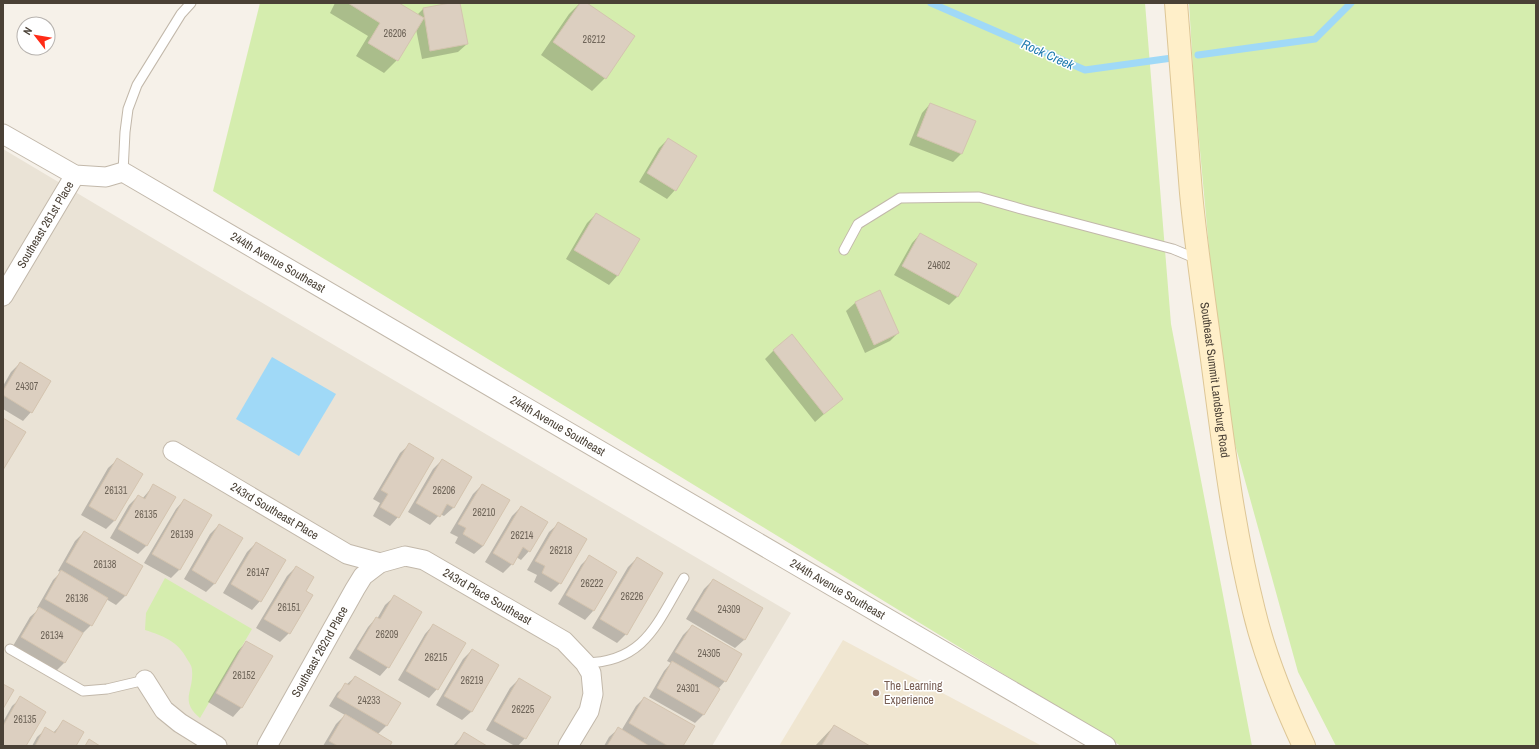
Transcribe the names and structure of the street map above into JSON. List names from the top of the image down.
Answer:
{
  "streets": {
    "street": [
      "Southeast 261st Place",
      "244th Avenue Southeast",
      "Southeast Summit Landsburg Road",
      "243rd Southeast Place",
      "243rd Place Southeast",
      "Southeast 262nd Place"
    ]
  },
  "crossings": [
    ["243rd Southeast Place", "243rd Place Southeast"],
    ["243rd Southeast Place", "Southeast 262nd Place"],
    ["243rd Place Southeast", "Southeast 262nd Place"]
  ],
  "water": ["Rock Creek"],
  "places": ["The Learning Experience"],
  "house_numbers": [
    "26206",
    "26212",
    "24602",
    "24307",
    "26131",
    "26206",
    "26210",
    "26135",
    "26139",
    "26214",
    "26218",
    "26138",
    "26147",
    "26222",
    "26226",
    "26136",
    "26151",
    "24309",
    "26209",
    "26134",
    "24305",
    "26215",
    "26152",
    "26219",
    "24301",
    "24233",
    "26225",
    "26135"
  ],
  "north": "top left"
}
